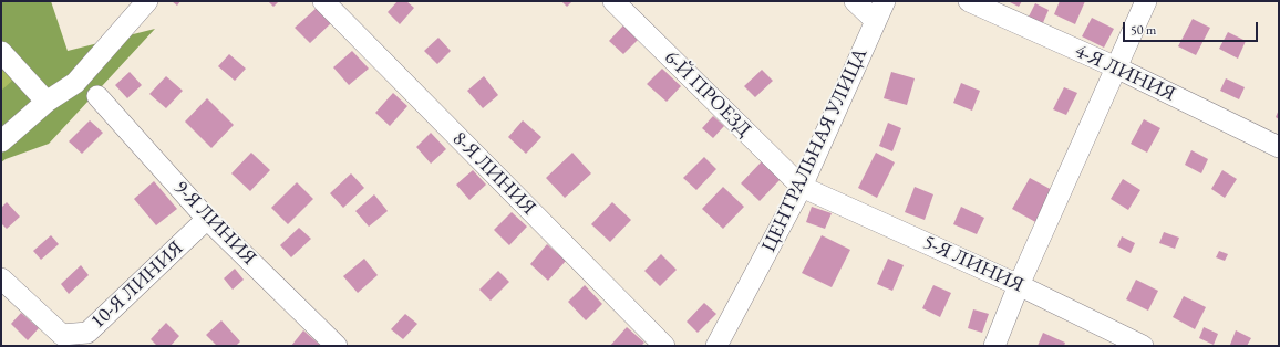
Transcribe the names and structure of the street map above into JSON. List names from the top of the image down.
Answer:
{
  "streets": {
    "street": [
      "4-Я ЛИНИЯ",
      "6-Й ПРОЕЗД",
      "ЦЕНТРАЛЬНАЯ УЛИЦА",
      "8-Я ЛИНИЯ",
      "9-Я ЛИНИЯ",
      "5-Я ЛИНИЯ",
      "10-Я ЛИНИЯ"
    ]
  },
  "crossings": [
    ["6-Й ПРОЕЗД", "ЦЕНТРАЛЬНАЯ УЛИЦА"],
    ["6-Й ПРОЕЗД", "5-Я ЛИНИЯ"],
    ["ЦЕНТРАЛЬНАЯ УЛИЦА", "5-Я ЛИНИЯ"],
    ["9-Я ЛИНИЯ", "10-Я ЛИНИЯ"]
  ],
  "scale_bar": "50 m"
}
